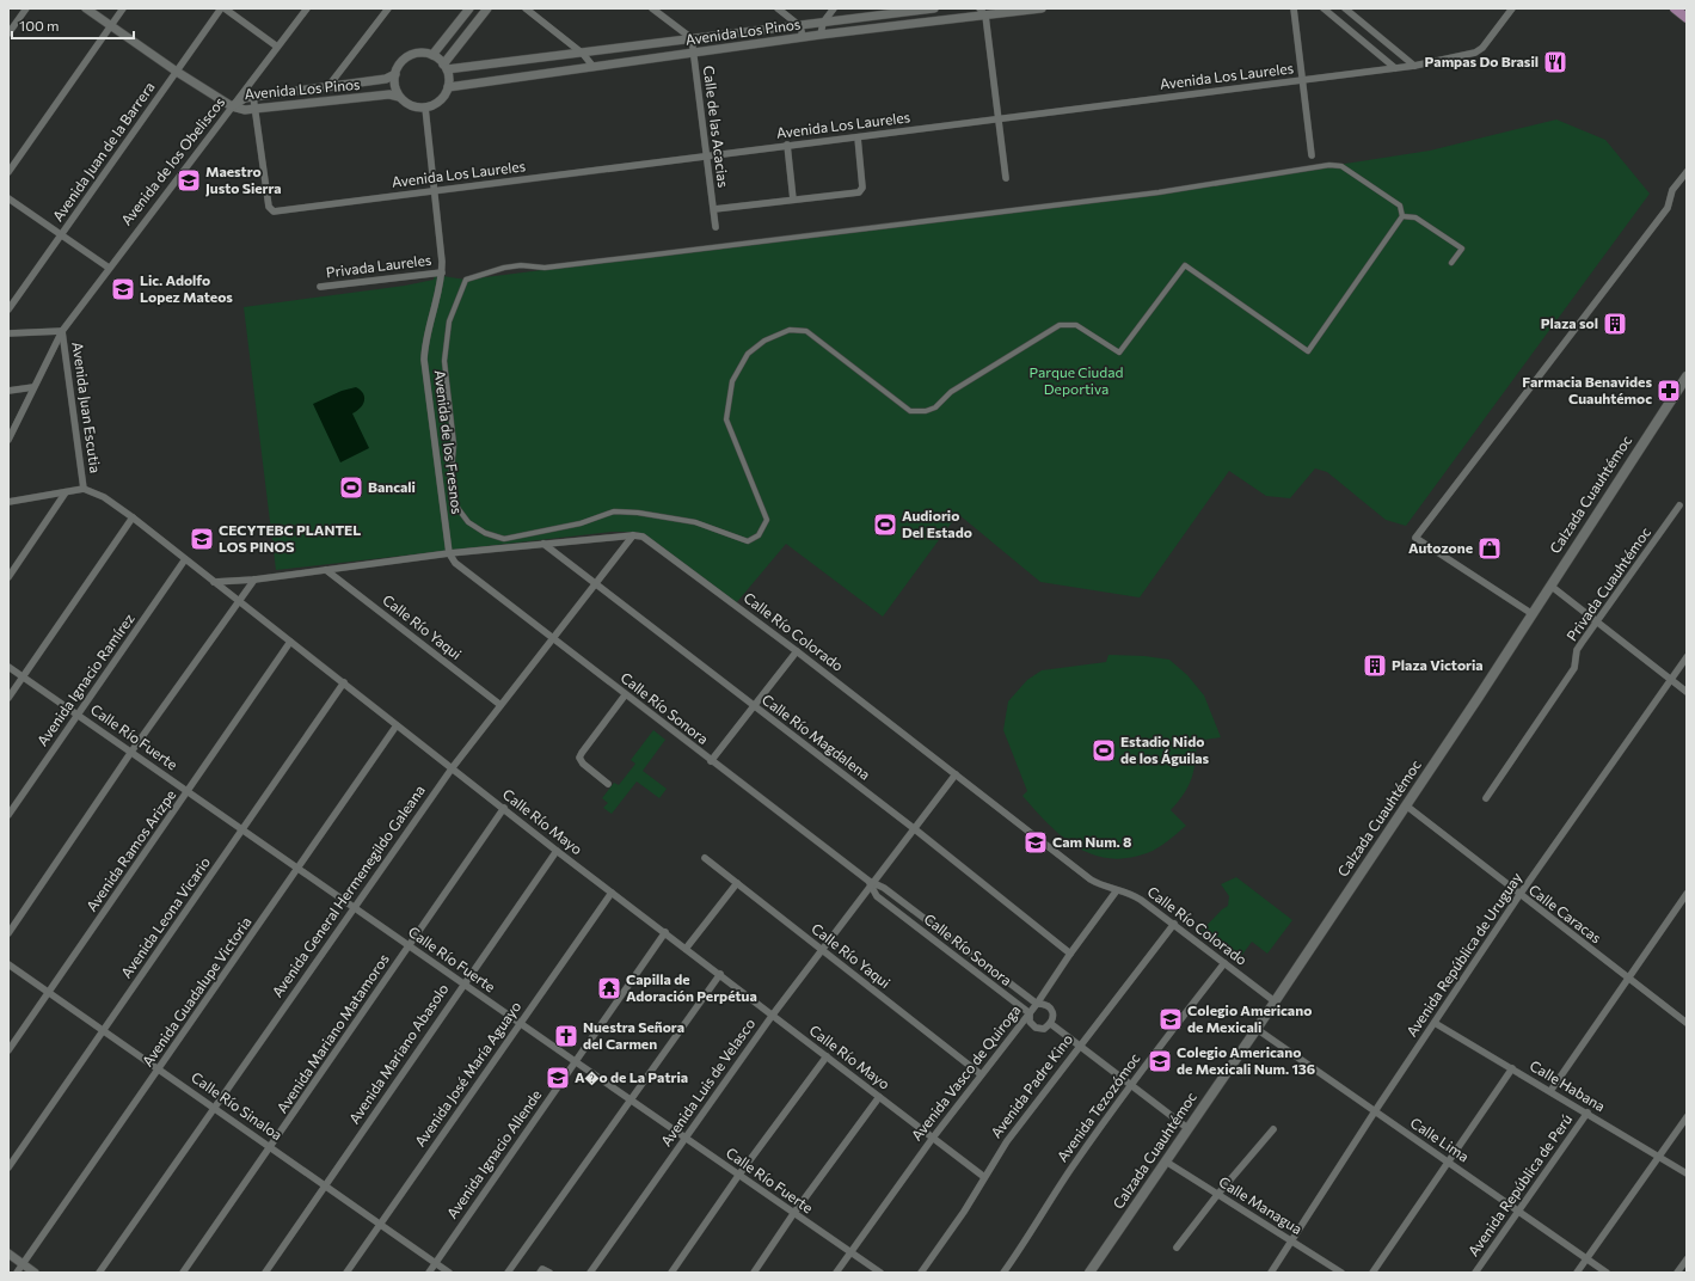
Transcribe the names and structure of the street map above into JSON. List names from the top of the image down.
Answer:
{
  "streets": {
    "main road": ["Calzada Cuauhtémoc"],
    "street": [
      "Avenida Los Pinos",
      "Avenida Los Laureles",
      "Calle de las Acacias",
      "Avenida Juan de la Barrera",
      "Avenida de los Obeliscos",
      "Privada Laureles",
      "Avenida Juan Escutia",
      "Avenida de los Fresnos",
      "Privada Cuauhtémoc",
      "Calle Río Yaqui",
      "Calle Río Colorado",
      "Avenida Ignacio Ramírez",
      "Calle Río Sonora",
      "Calle Río Fuerte",
      "Calle Río Magdalena",
      "Calle Río Mayo",
      "Avenida Ramos Arizpe",
      "Avenida General Hermenegildo Galeana",
      "Calle Caracas",
      "Avenida Leona Vicario",
      "Avenida República de Uruguay",
      "Avenida Guadalupe Victoria",
      "Avenida Mariano Matamoros",
      "Avenida Mariano Abasolo",
      "Avenida Vasco de Quiroga",
      "Avenida José María Aguayo",
      "Avenida Luis de Velasco",
      "Avenida Padre Kino",
      "Calle Habana",
      "Calle Río Sinaloa",
      "Avenida Tezozómoc",
      "Calle Lima",
      "Avenida Ignacio Allende",
      "Avenida República de Perú",
      "Calle Managua"
    ]
  },
  "crossings": [
    ["Avenida Los Pinos", "Avenida Los Laureles"],
    ["Avenida Los Pinos", "Calle de las Acacias"],
    ["Avenida Los Pinos", "Avenida de los Obeliscos"],
    ["Avenida Los Pinos", "Avenida de los Fresnos"],
    ["Avenida Los Laureles", "Calle de las Acacias"],
    ["Avenida Los Laureles", "Avenida de los Fresnos"],
    ["Avenida de los Obeliscos", "Avenida Juan Escutia"],
    ["Privada Laureles", "Avenida de los Fresnos"],
    ["Avenida Juan Escutia", "Calle Río Mayo"],
    ["Avenida de los Fresnos", "Calle Río Colorado"],
    ["Avenida de los Fresnos", "Calle Río Sonora"],
    ["Calzada Cuauhtémoc", "Calle Río Colorado"],
    ["Calzada Cuauhtémoc", "Calle Caracas"],
    ["Calzada Cuauhtémoc", "Calle Lima"],
    ["Calzada Cuauhtémoc", "Calle Managua"],
    ["Calle Río Yaqui", "Calle Río Colorado"],
    ["Calle Río Yaqui", "Avenida General Hermenegildo Galeana"],
    ["Calle Río Yaqui", "Avenida Vasco de Quiroga"],
    ["Calle Río Yaqui", "Avenida Luis de Velasco"],
    ["Calle Río Colorado", "Calle Río Sonora"],
    ["Calle Río Colorado", "Calle Río Magdalena"],
    ["Calle Río Colorado", "Calle Río Mayo"],
    ["Calle Río Colorado", "Avenida General Hermenegildo Galeana"],
    ["Calle Río Colorado", "Avenida Vasco de Quiroga"],
    ["Calle Río Colorado", "Avenida Luis de Velasco"],
    ["Calle Río Colorado", "Avenida Padre Kino"],
    ["Calle Río Colorado", "Avenida Tezozómoc"],
    ["Avenida Ignacio Ramírez", "Calle Río Fuerte"],
    ["Avenida Ignacio Ramírez", "Calle Río Mayo"],
    ["Calle Río Sonora", "Avenida General Hermenegildo Galeana"],
    ["Calle Río Sonora", "Avenida Vasco de Quiroga"],
    ["Calle Río Sonora", "Avenida Luis de Velasco"],
    ["Calle Río Fuerte", "Avenida Ramos Arizpe"],
    ["Calle Río Fuerte", "Avenida General Hermenegildo Galeana"],
    ["Calle Río Fuerte", "Avenida Leona Vicario"],
    ["Calle Río Fuerte", "Avenida Guadalupe Victoria"],
    ["Calle Río Fuerte", "Avenida Mariano Matamoros"],
    ["Calle Río Fuerte", "Avenida Mariano Abasolo"],
    ["Calle Río Fuerte", "Avenida Vasco de Quiroga"],
    ["Calle Río Fuerte", "Avenida José María Aguayo"],
    ["Calle Río Fuerte", "Avenida Luis de Velasco"],
    ["Calle Río Fuerte", "Avenida Ignacio Allende"],
    ["Calle Río Magdalena", "Avenida General Hermenegildo Galeana"],
    ["Calle Río Magdalena", "Avenida Vasco de Quiroga"],
    ["Calle Río Magdalena", "Avenida Luis de Velasco"],
    ["Calle Río Mayo", "Avenida Ramos Arizpe"],
    ["Calle Río Mayo", "Avenida General Hermenegildo Galeana"],
    ["Calle Río Mayo", "Avenida Leona Vicario"],
    ["Calle Río Mayo", "Avenida Guadalupe Victoria"],
    ["Calle Río Mayo", "Avenida Mariano Matamoros"],
    ["Calle Río Mayo", "Avenida Mariano Abasolo"],
    ["Calle Río Mayo", "Avenida Vasco de Quiroga"],
    ["Calle Río Mayo", "Avenida José María Aguayo"],
    ["Calle Río Mayo", "Avenida Luis de Velasco"],
    ["Calle Río Mayo", "Avenida Padre Kino"],
    ["Calle Río Mayo", "Avenida Ignacio Allende"],
    ["Avenida Ramos Arizpe", "Calle Río Sinaloa"],
    ["Avenida General Hermenegildo Galeana", "Calle Río Sinaloa"],
    ["Calle Caracas", "Avenida República de Uruguay"],
    ["Avenida Leona Vicario", "Calle Río Sinaloa"],
    ["Avenida República de Uruguay", "Calle Habana"],
    ["Avenida República de Uruguay", "Calle Lima"],
    ["Avenida República de Uruguay", "Calle Managua"],
    ["Avenida Guadalupe Victoria", "Calle Río Sinaloa"],
    ["Avenida Mariano Matamoros", "Calle Río Sinaloa"],
    ["Avenida Mariano Abasolo", "Calle Río Sinaloa"],
    ["Avenida José María Aguayo", "Calle Río Sinaloa"],
    ["Calle Habana", "Avenida República de Perú"],
    ["Calle Río Sinaloa", "Avenida Ignacio Allende"],
    ["Calle Lima", "Avenida República de Perú"]
  ],
  "parks": ["Parque Ciudad Deportiva"],
  "places": {
    "restaurant": ["Pampas Do Brasil"],
    "school or university": [
      "Maestro Justo Sierra",
      "Lic. Adolfo Lopez Mateos",
      "CECYTEBC PLANTEL LOS PINOS",
      "Cam Num. 8",
      "Colegio Americano de Mexicali",
      "Colegio Americano de Mexicali Num. 136",
      "A�o de La Patria"
    ],
    "building": ["Plaza sol", "Plaza Victoria"],
    "pharmacy": ["Farmacia Benavides Cuauhtémoc"],
    "sports": ["Bancali", "Audiorio Del Estado", "Estadio Nido de los Águilas"],
    "shop": ["Autozone"],
    "temple": ["Capilla de Adoración Perpétua"],
    "church": ["Nuestra Señora del Carmen"]
  },
  "scale_bar": "100 m"
}
